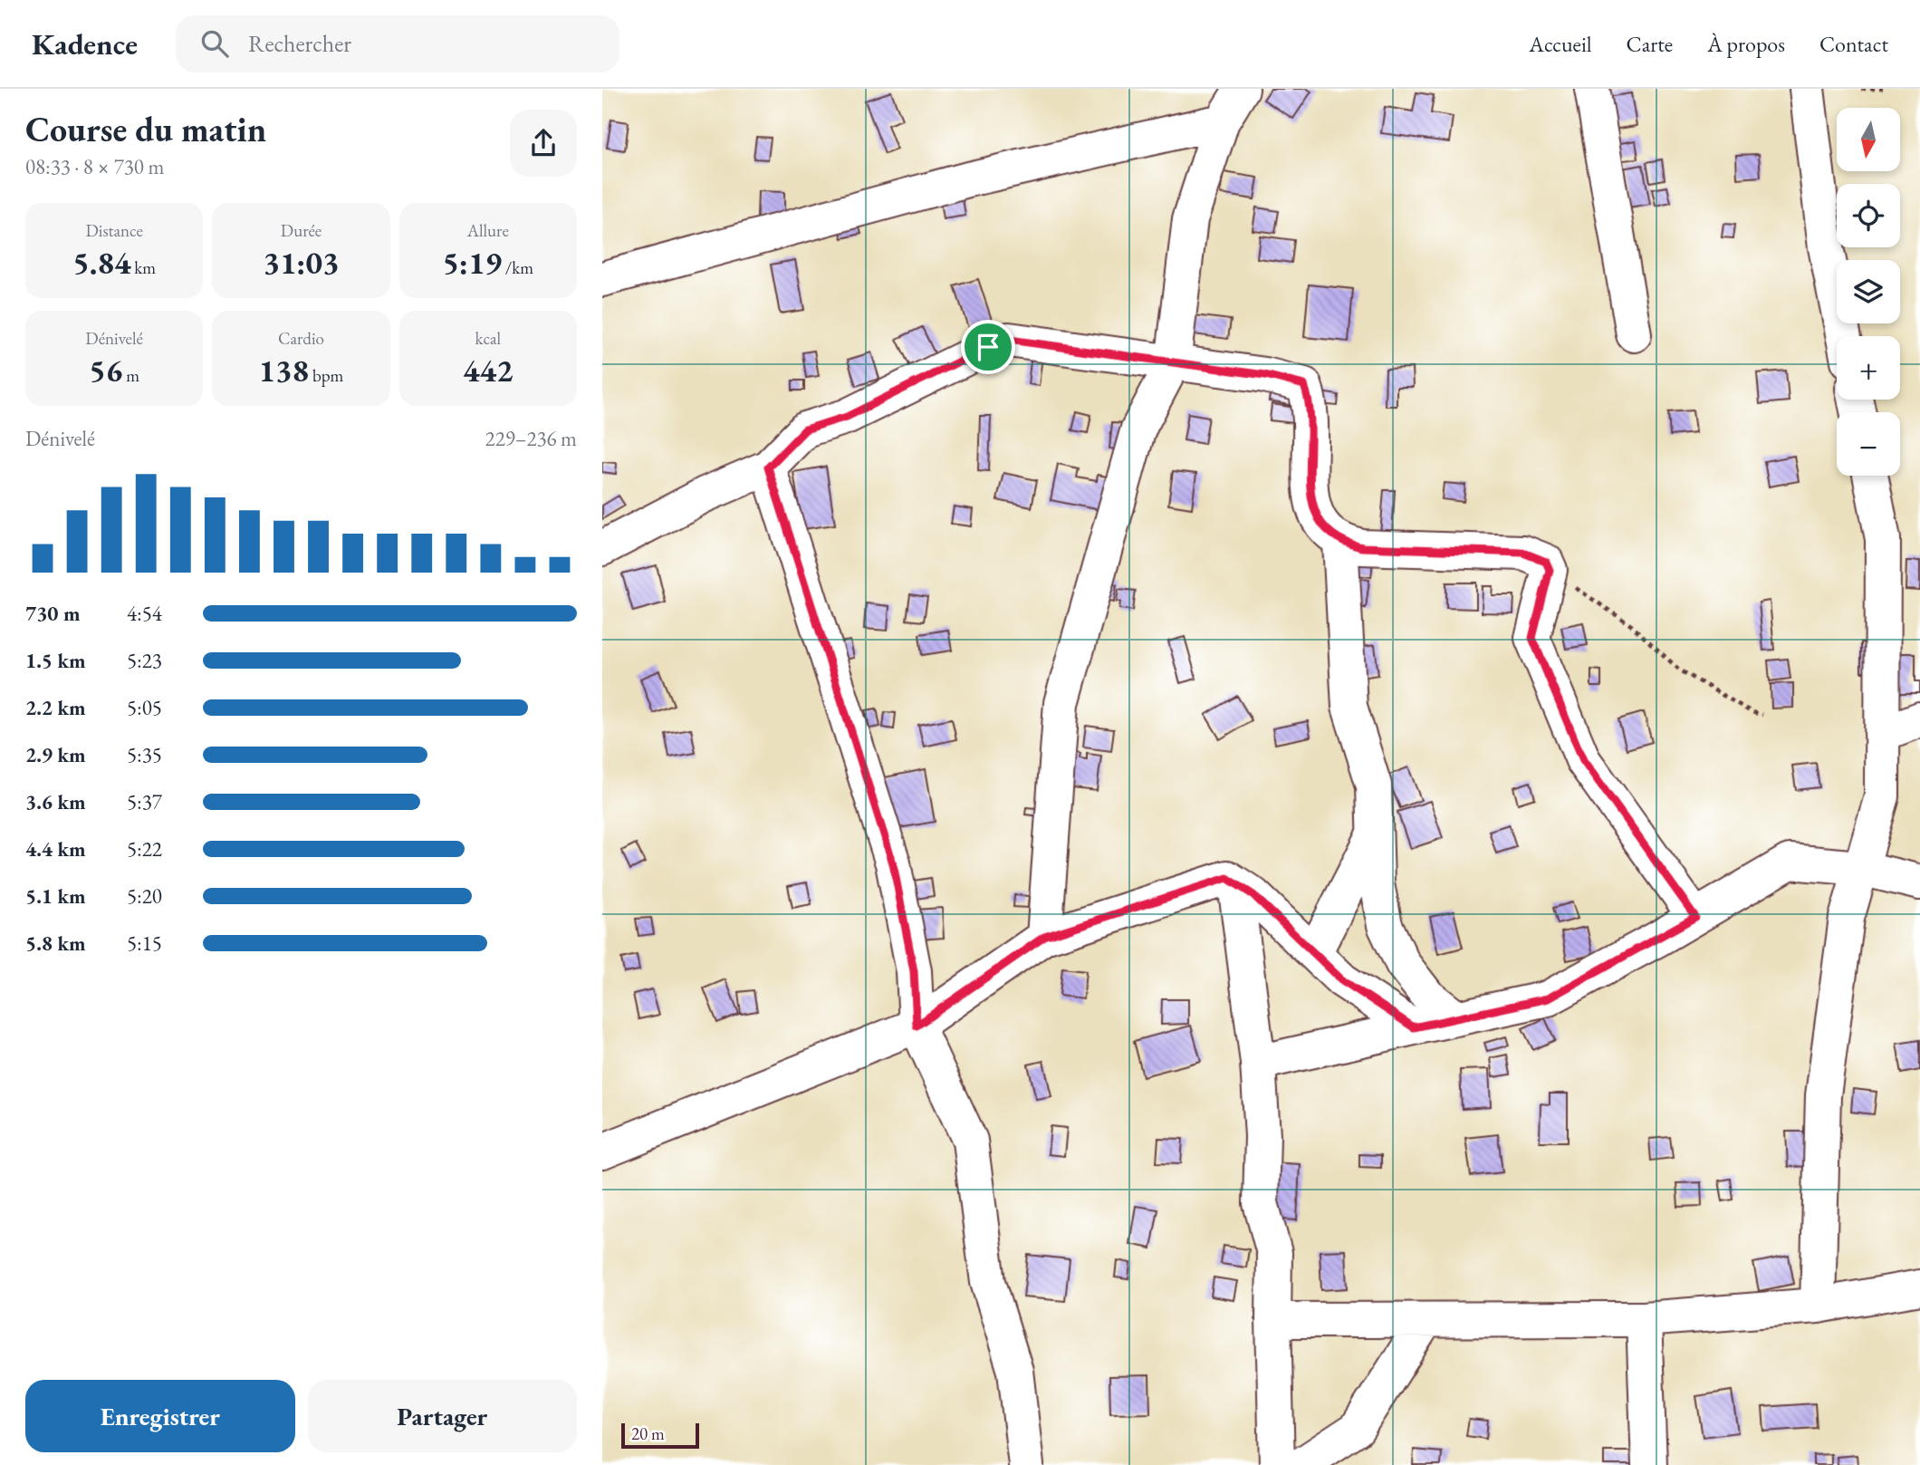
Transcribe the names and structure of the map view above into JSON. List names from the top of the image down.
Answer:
{
  "scale_bar": "20 m",
  "north": "bottom",
  "page": {
    "header": "Kadence",
    "search": "Rechercher",
    "nav": [
      "Accueil",
      "Carte",
      "À propos",
      "Contact"
    ],
    "heading": ["Course du matin", "08:33 · 8 × 730 m"],
    "map_buttons": ["+", "−"],
    "stats": [
      ["Distance", "5.84 km"],
      ["Durée", "31:03"],
      ["Allure", "5:19 /km"],
      ["Dénivelé", "56 m"],
      ["Cardio", "138 bpm"],
      ["kcal", "442"]
    ],
    "chart": ["Dénivelé", "229–236 m"],
    "list": [
      {
        "name": "730 m",
        "note": "4:54"
      },
      {
        "name": "1.5 km",
        "note": "5:23"
      },
      {
        "name": "2.2 km",
        "note": "5:05"
      },
      {
        "name": "2.9 km",
        "note": "5:35"
      },
      {
        "name": "3.6 km",
        "note": "5:37"
      },
      {
        "name": "4.4 km",
        "note": "5:22"
      },
      {
        "name": "5.1 km",
        "note": "5:20"
      },
      {
        "name": "5.8 km",
        "note": "5:15"
      }
    ],
    "buttons": ["Enregistrer", "Partager"],
    "scale": "20 m"
  }
}
